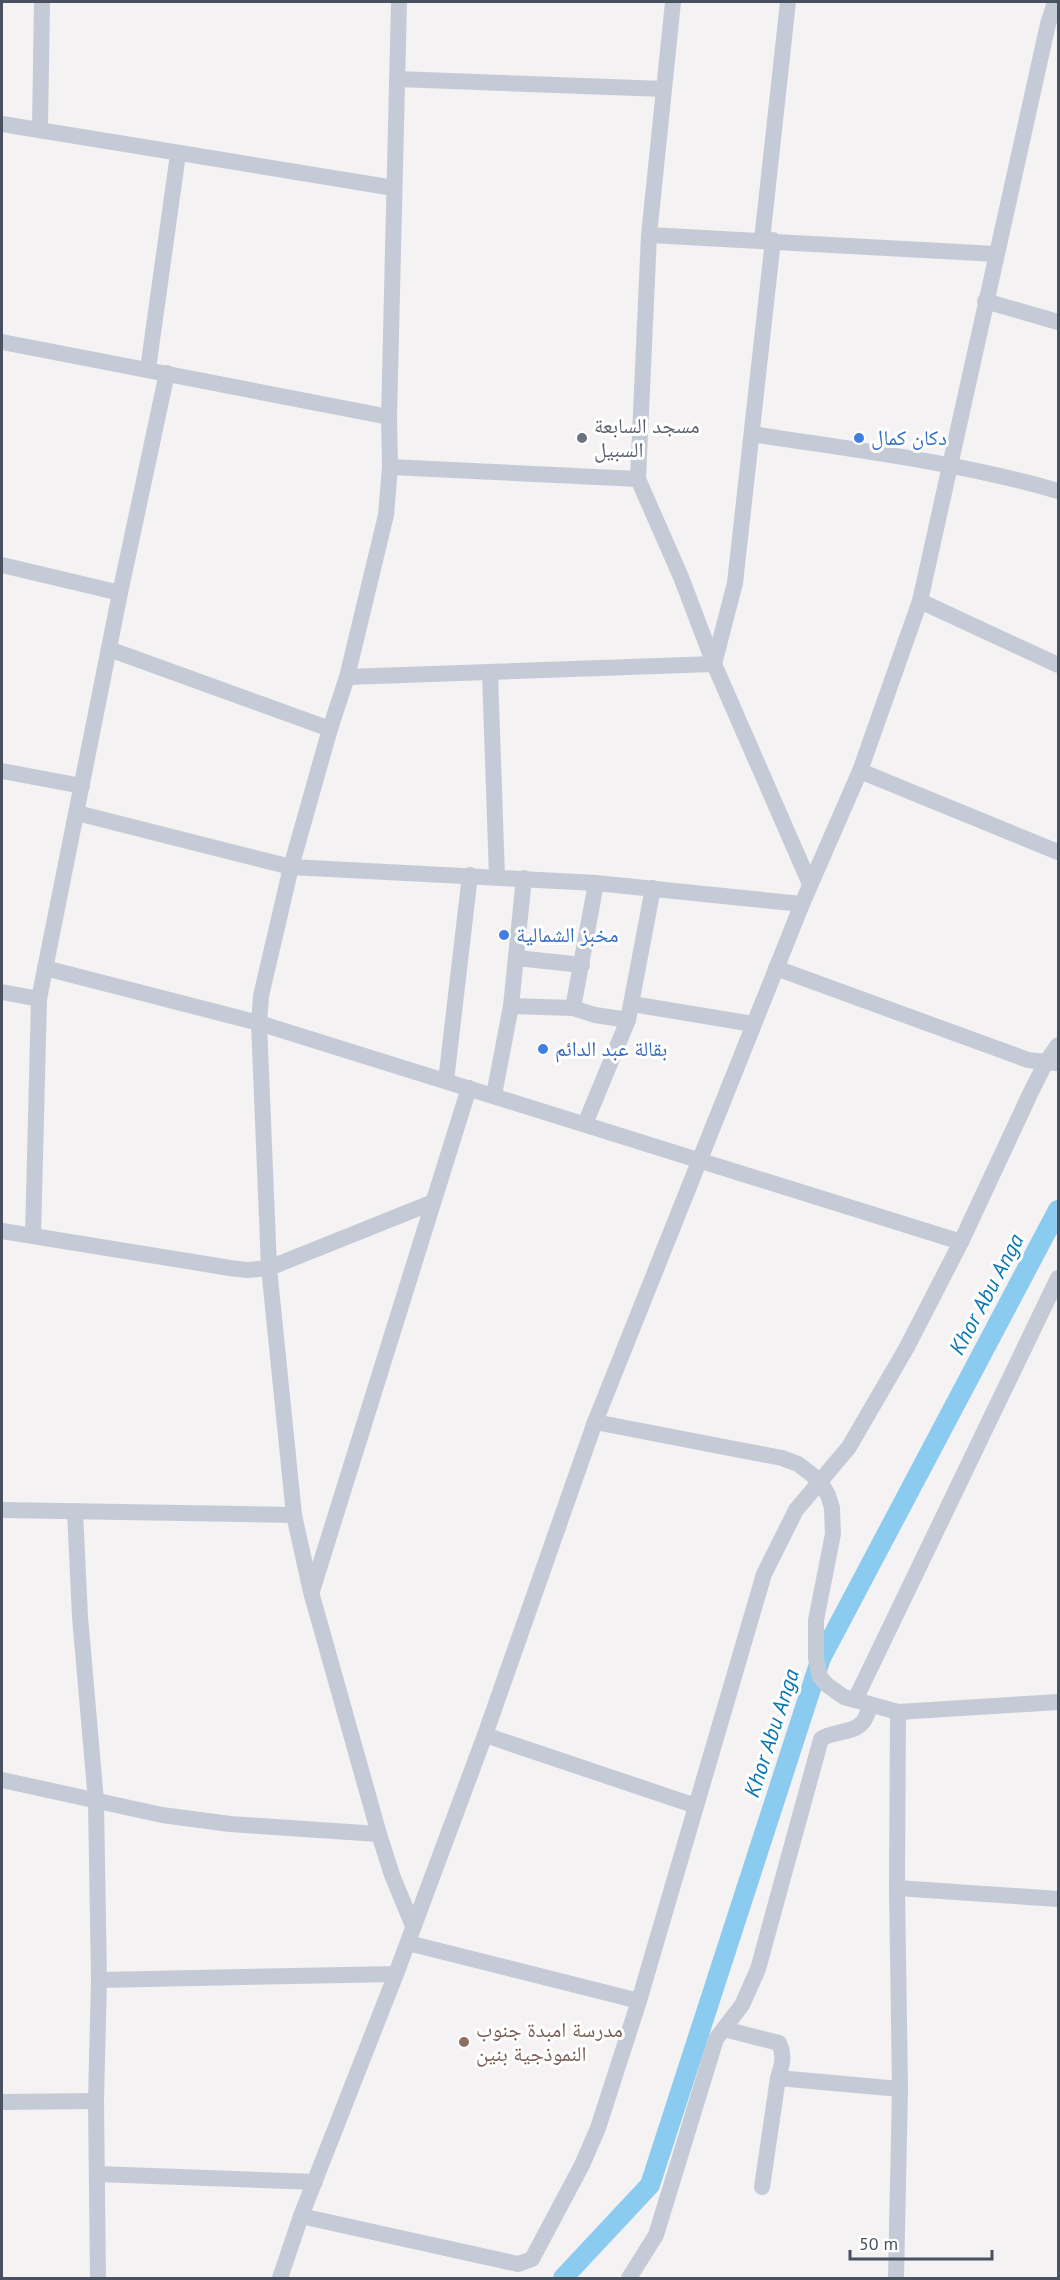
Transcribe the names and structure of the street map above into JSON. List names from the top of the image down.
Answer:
{
  "water": ["Khor Abu Anga"],
  "places": [
    "مسجد السابعة السبيل",
    "دكان كمال",
    "مخبز الشمالية",
    "بقالة عبد الدائم",
    "مدرسة امبدة جنوب النموذجية بنين"
  ],
  "scale_bar": "50 m"
}
